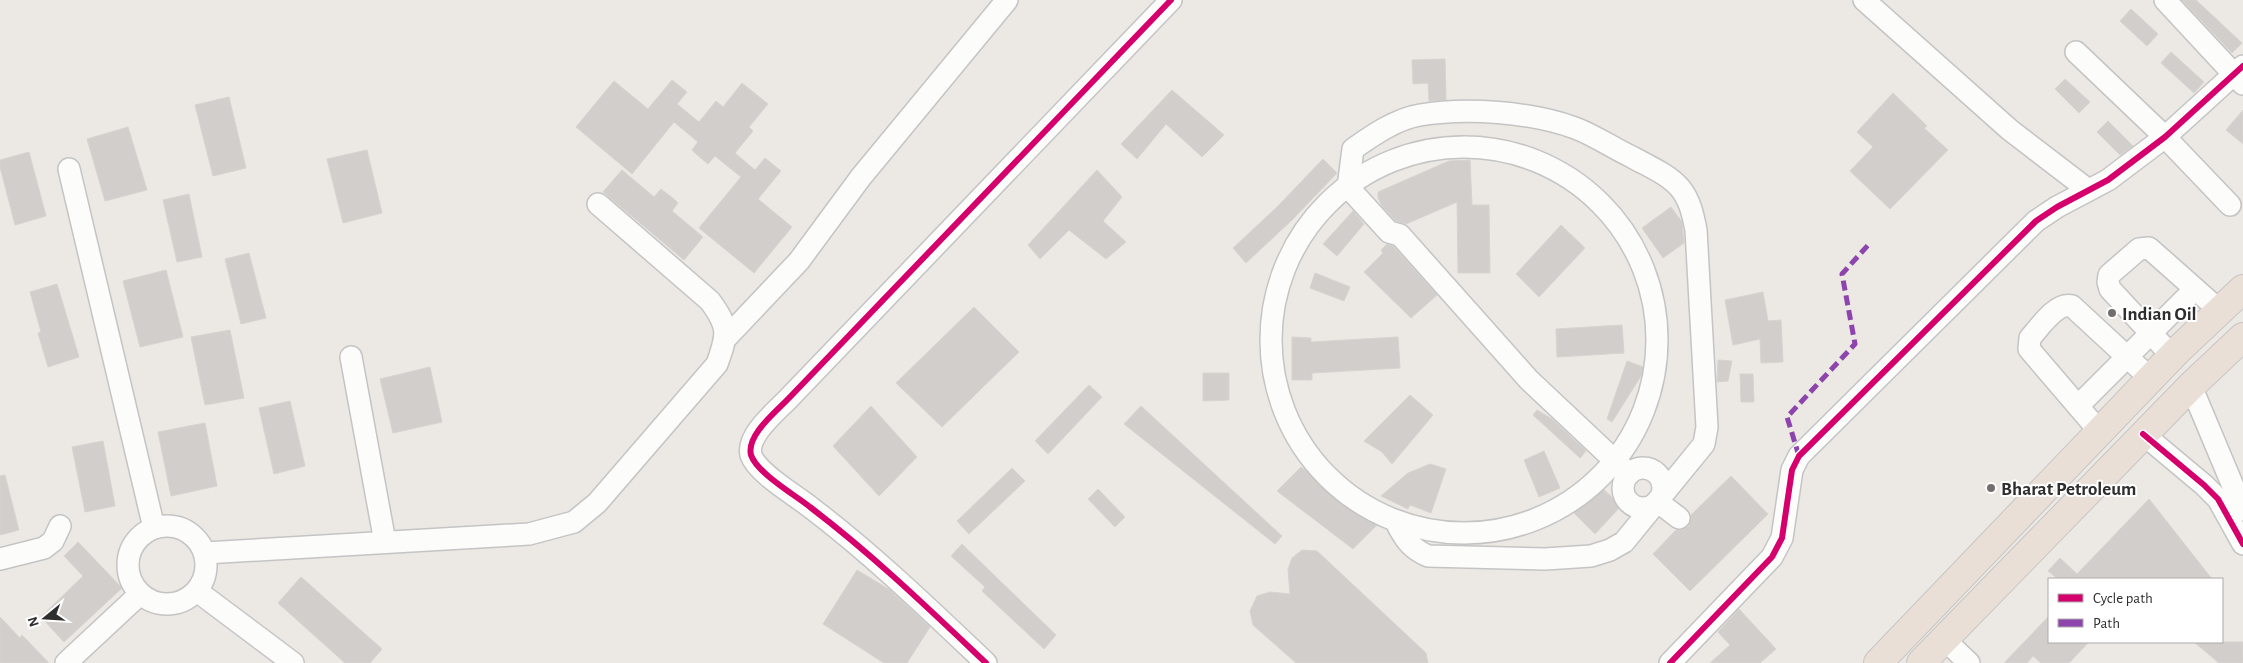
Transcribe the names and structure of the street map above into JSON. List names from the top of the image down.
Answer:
{
  "places": ["Indian Oil", "Bharat Petroleum"],
  "legend": ["Cycle path", "Path"],
  "north": "left"
}
